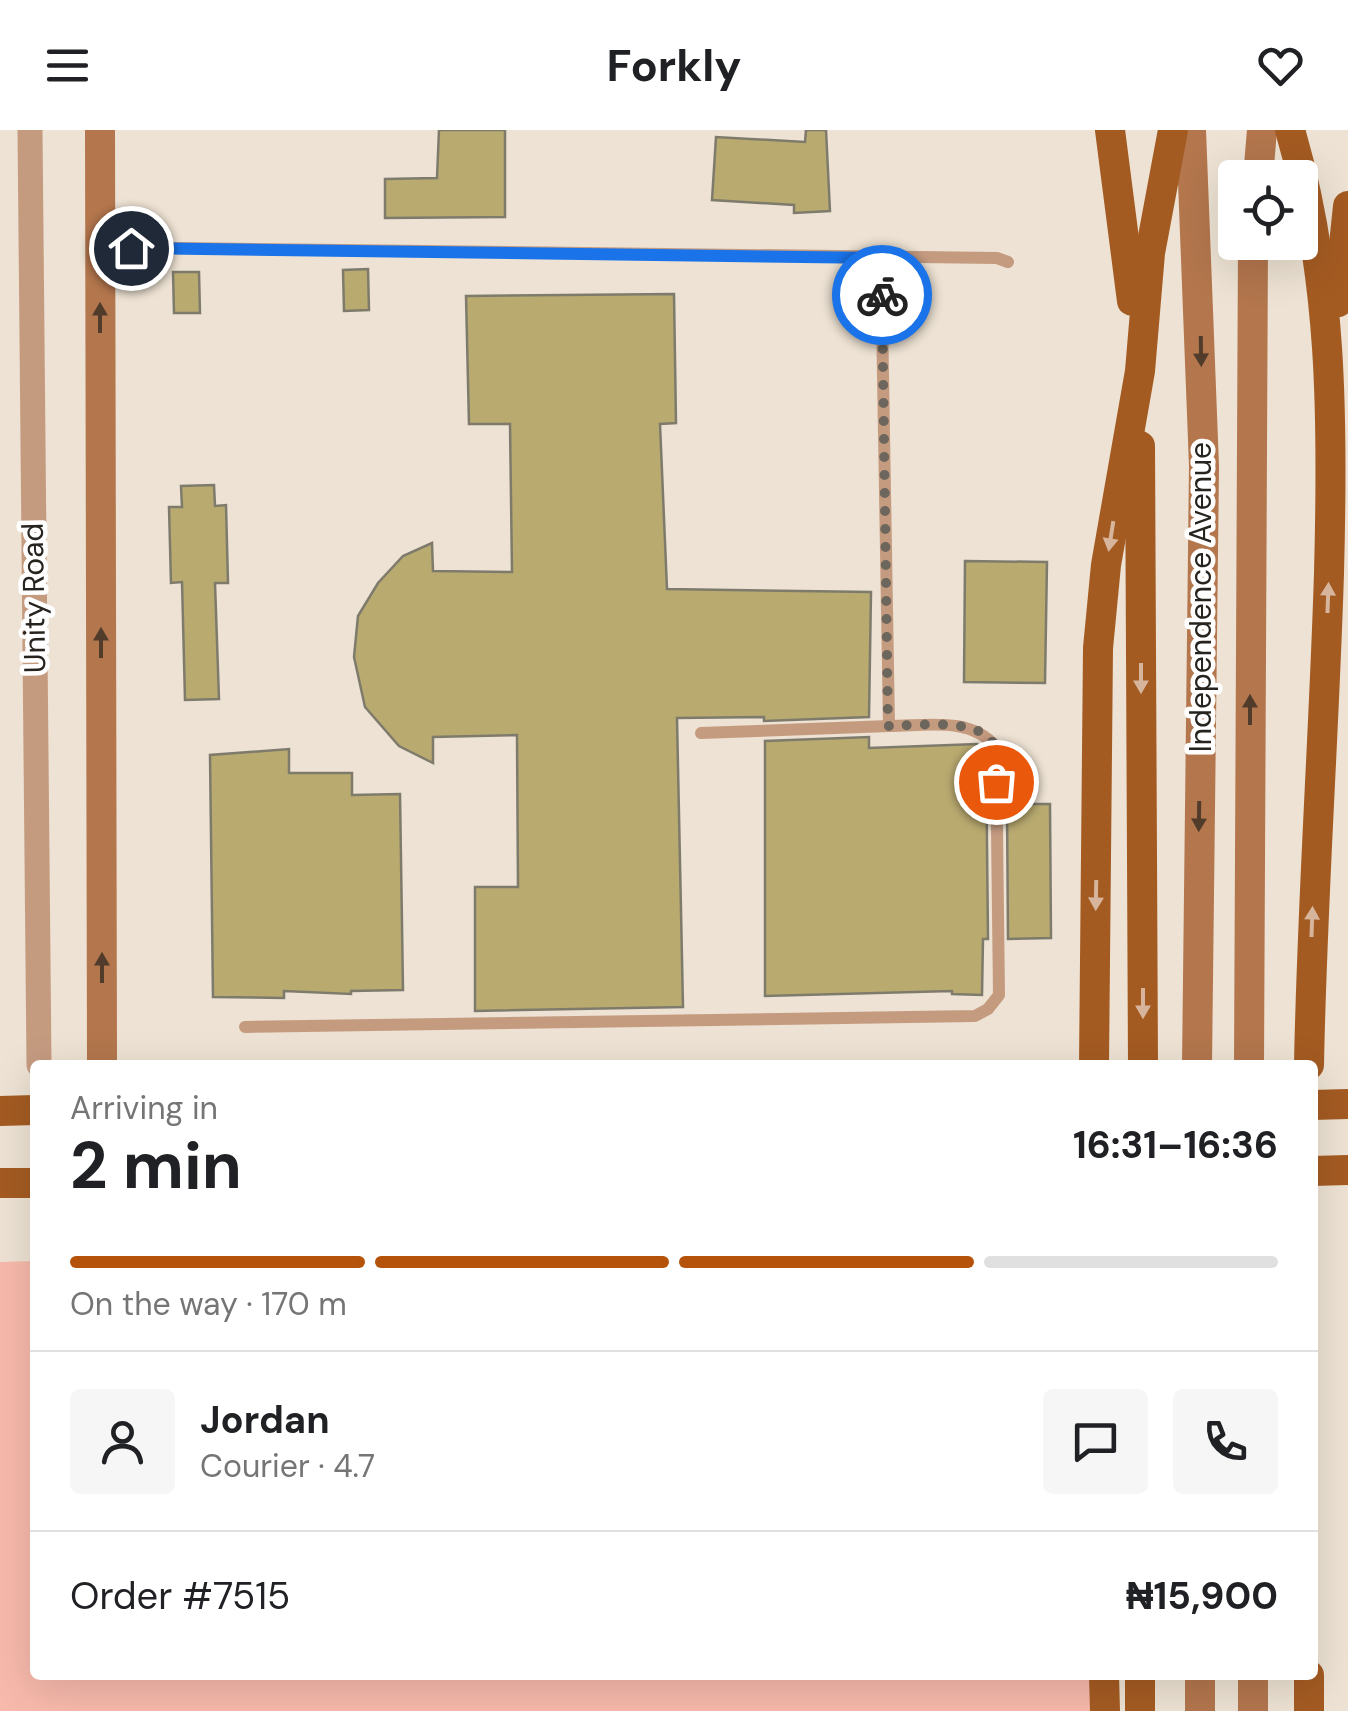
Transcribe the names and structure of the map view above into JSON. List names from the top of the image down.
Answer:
{
  "streets": {
    "main road": ["Independence Avenue"],
    "street": ["Unity Road"]
  },
  "page": {
    "header": "Forkly",
    "heading": ["2 min", "Arriving in", "16:31–16:36"],
    "panel": [
      "Jordan",
      "Courier · 4.7",
      "Order #7515",
      "₦15,900"
    ],
    "bar": "On the way · 170 m"
  }
}
